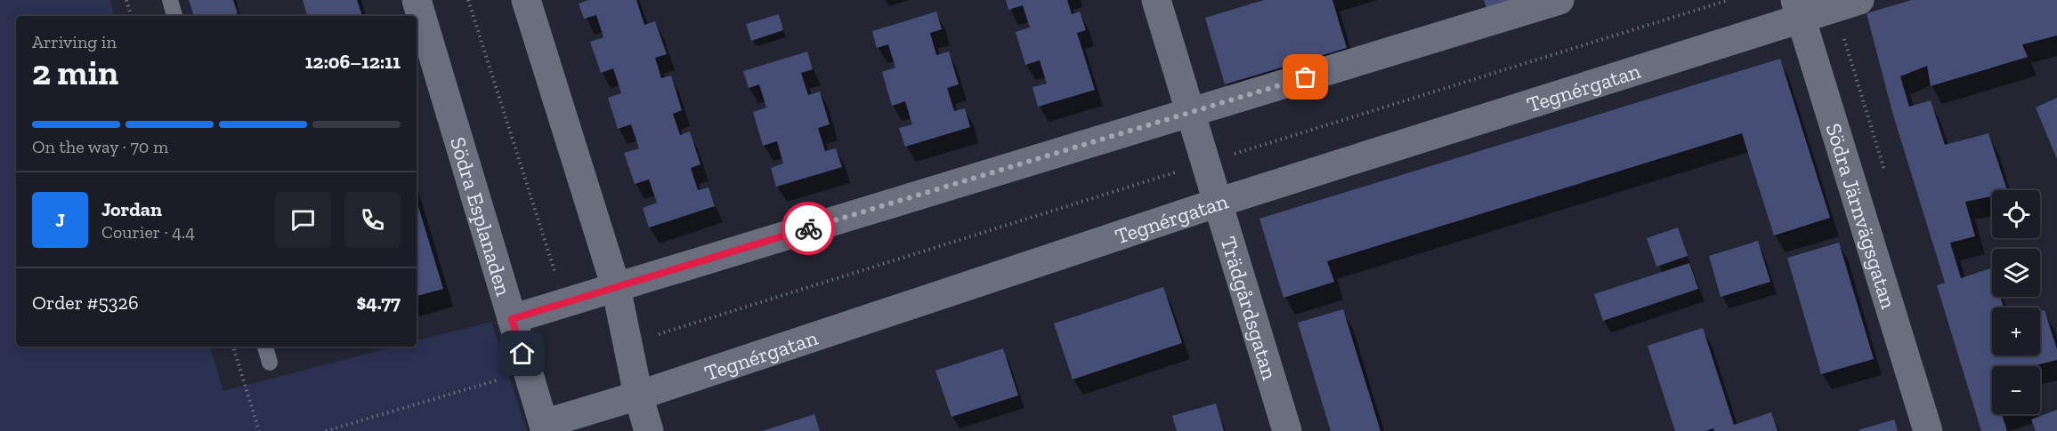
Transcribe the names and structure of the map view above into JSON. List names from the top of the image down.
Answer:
{
  "streets": {
    "street": [
      "Tegnérgatan",
      "Södra Järnvägsgatan",
      "Södra Esplanaden",
      "Trädgårdsgatan"
    ]
  },
  "crossings": [
    ["Tegnérgatan", "Södra Järnvägsgatan"],
    ["Tegnérgatan", "Södra Esplanaden"],
    ["Tegnérgatan", "Trädgårdsgatan"]
  ],
  "page": {
    "heading": ["2 min", "Arriving in", "12:06–12:11"],
    "panel": [
      "Jordan",
      "Courier · 4.4",
      "Order #5326",
      "$4.77"
    ],
    "bar": "On the way · 70 m",
    "map_buttons": ["+", "−"],
    "round": "J"
  }
}
